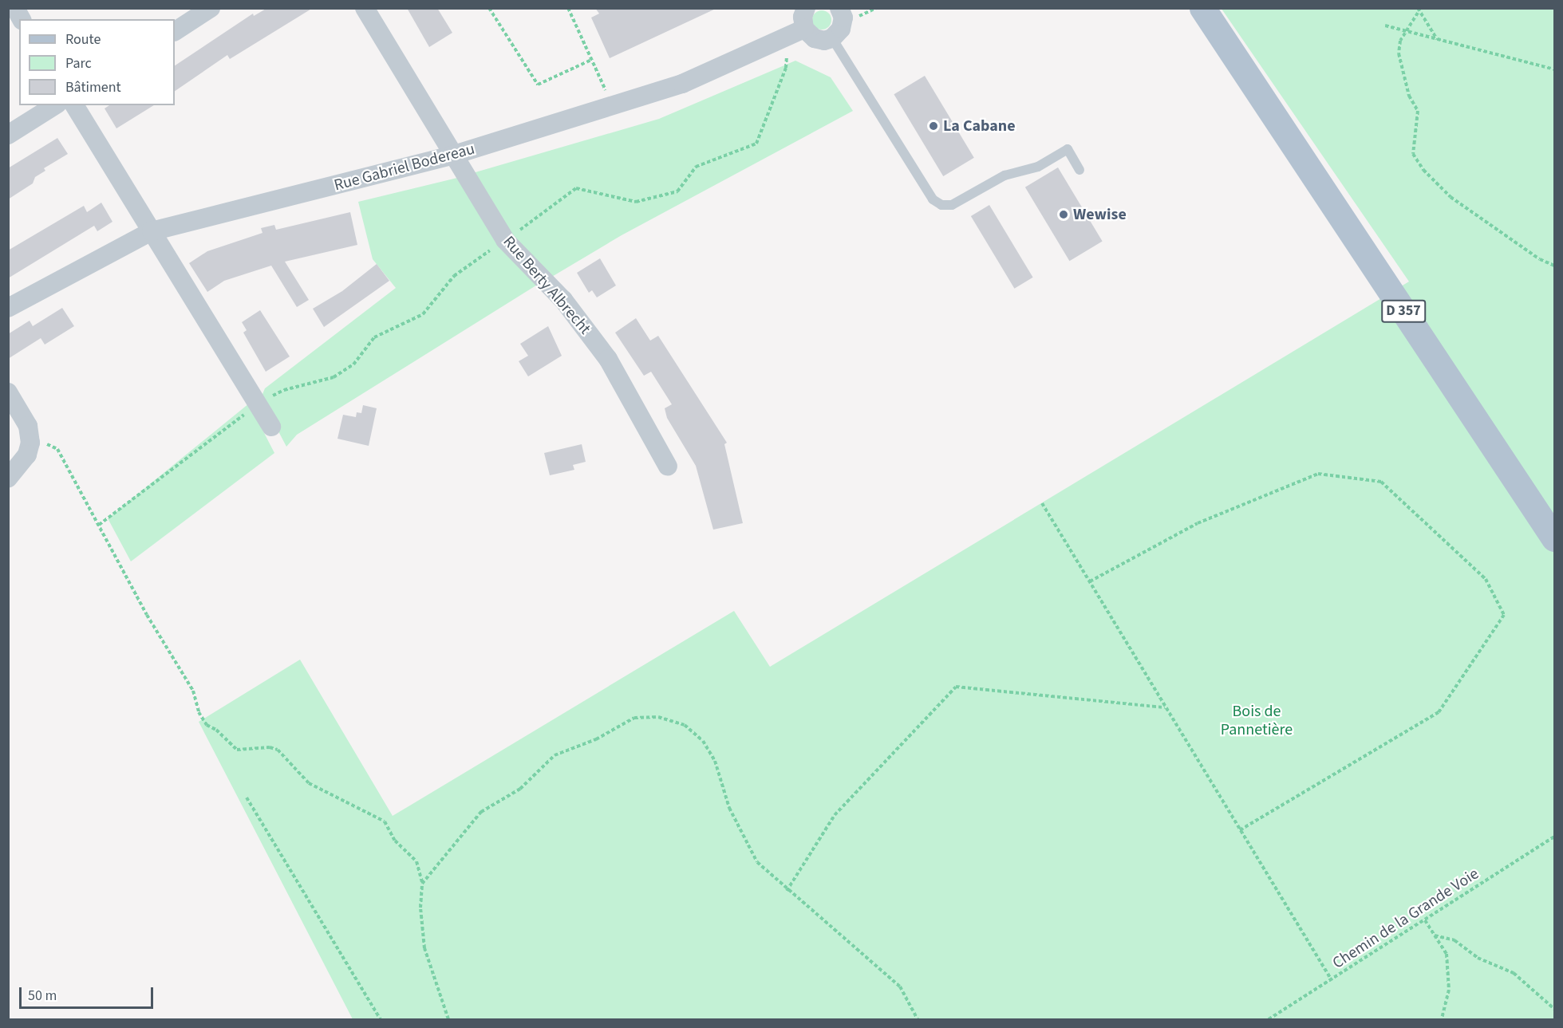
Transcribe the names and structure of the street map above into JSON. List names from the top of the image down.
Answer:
{
  "streets": {
    "main road": ["D 357"],
    "street": ["Rue Gabriel Bodereau", "Rue Berty Albrecht"],
    "path": ["Chemin de la Grande Voie"]
  },
  "crossings": [
    ["Rue Gabriel Bodereau", "Rue Berty Albrecht"]
  ],
  "parks": ["Bois de Pannetière"],
  "places": ["La Cabane", "Wewise"],
  "legend": ["Route", "Parc", "Bâtiment"],
  "scale_bar": "50 m"
}
